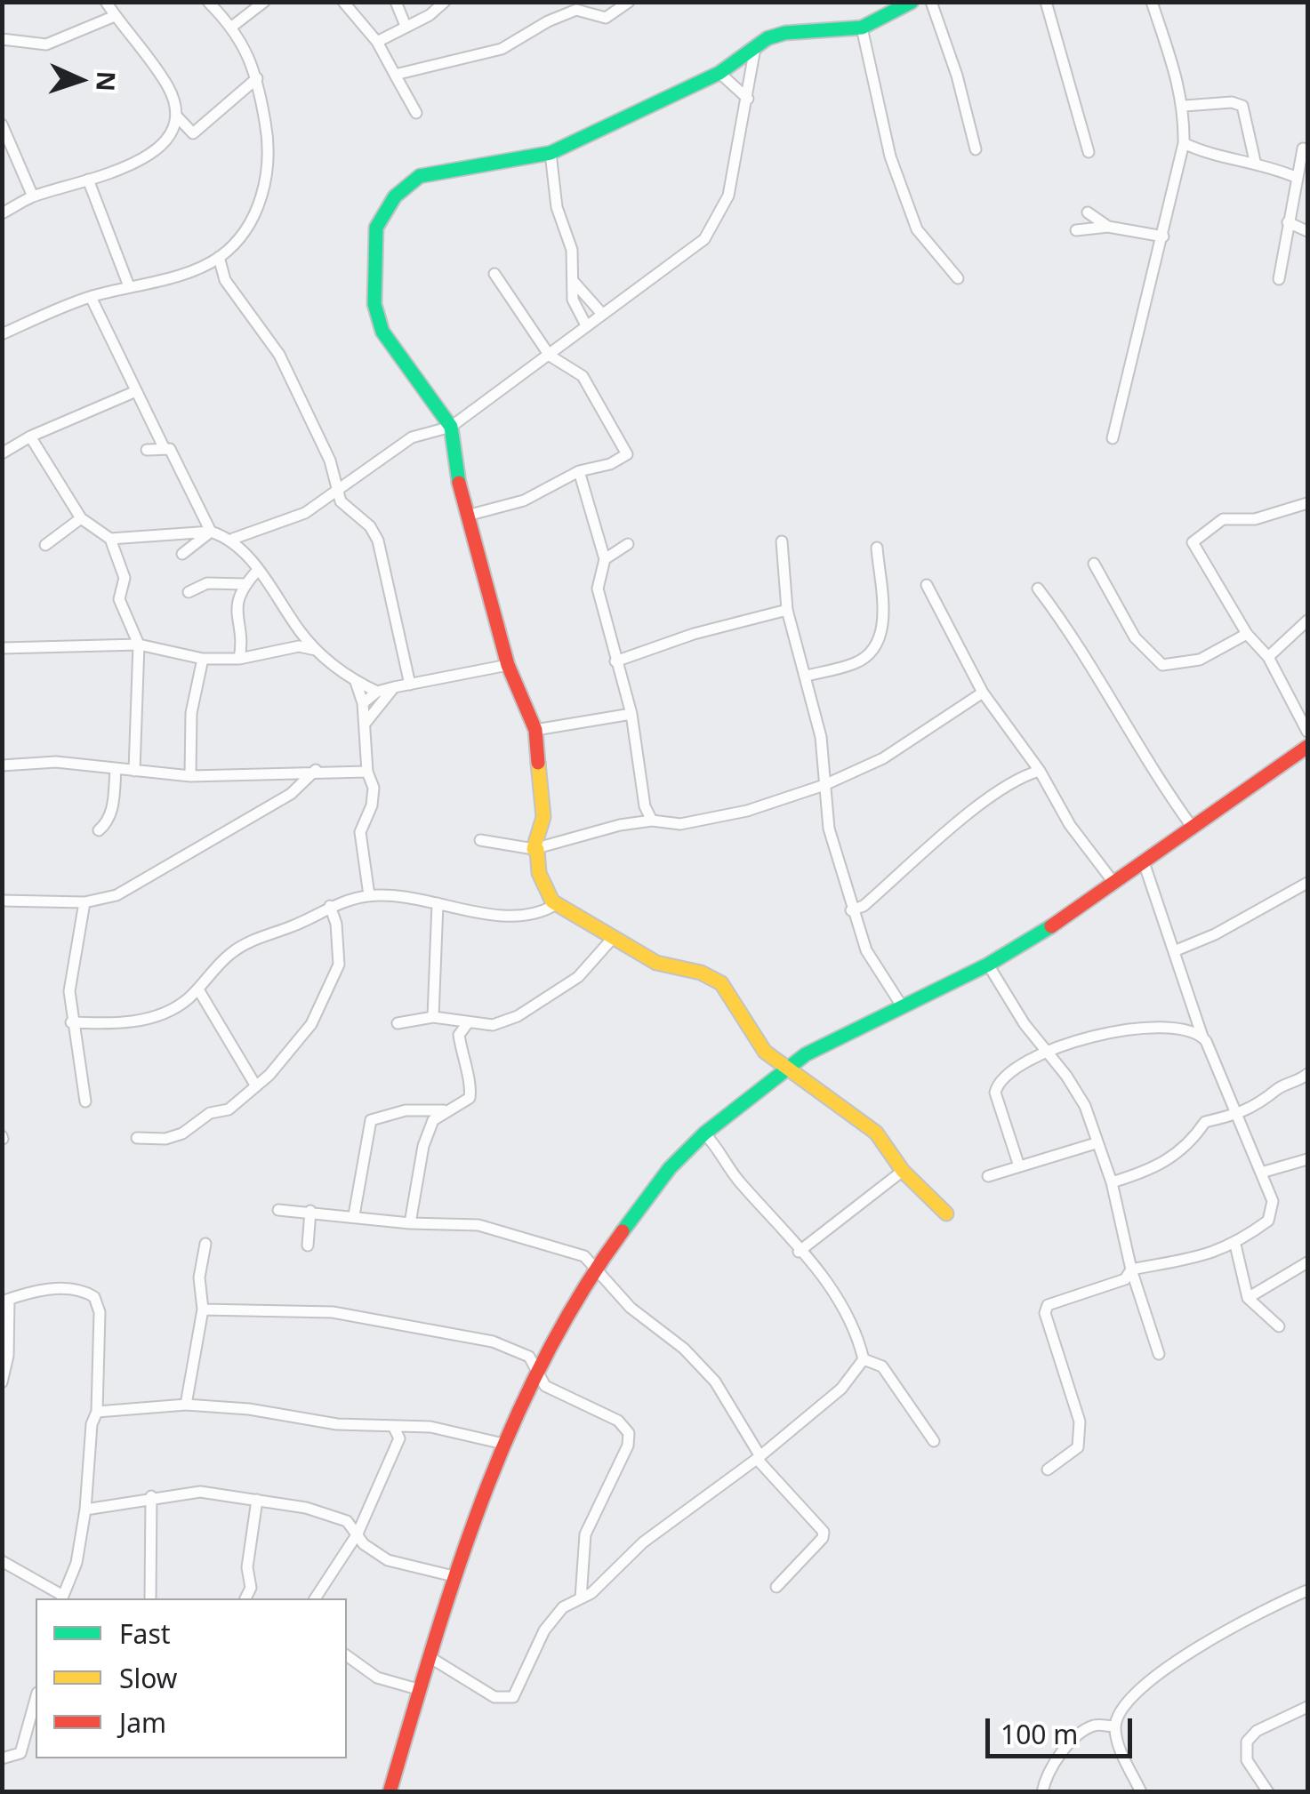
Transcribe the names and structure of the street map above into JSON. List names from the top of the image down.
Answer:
{
  "legend": ["Fast", "Slow", "Jam"],
  "scale_bar": "100 m",
  "north": "right"
}
